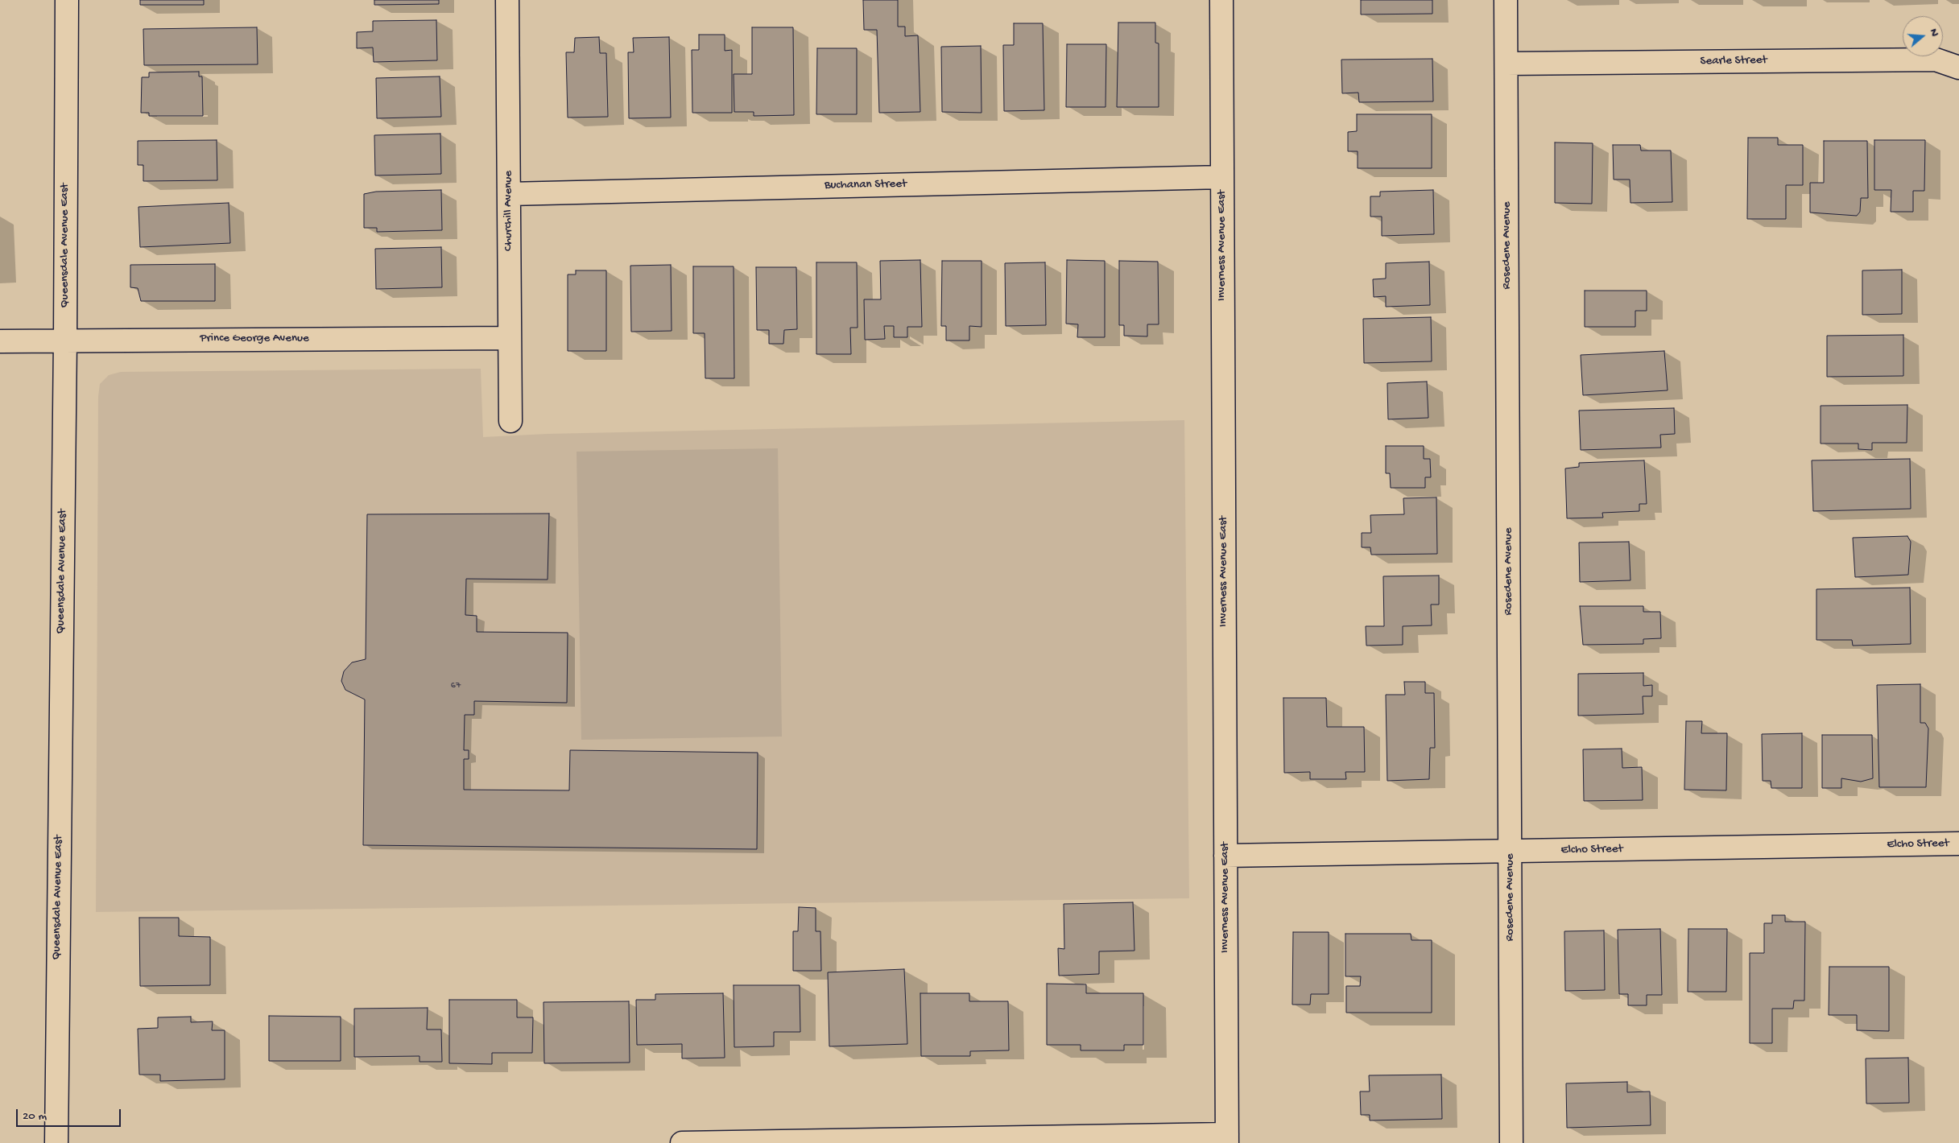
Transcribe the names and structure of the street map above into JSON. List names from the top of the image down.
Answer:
{
  "streets": {
    "street": [
      "Searle Street",
      "Buchanan Street",
      "Churchill Avenue",
      "Queensdale Avenue East",
      "Inverness Avenue East",
      "Rosedene Avenue",
      "Prince George Avenue",
      "Elcho Street"
    ]
  },
  "crossings": [
    ["Searle Street", "Rosedene Avenue"],
    ["Buchanan Street", "Churchill Avenue"],
    ["Buchanan Street", "Inverness Avenue East"],
    ["Churchill Avenue", "Prince George Avenue"],
    ["Queensdale Avenue East", "Prince George Avenue"],
    ["Inverness Avenue East", "Elcho Street"],
    ["Rosedene Avenue", "Elcho Street"]
  ],
  "house_numbers": ["67"],
  "scale_bar": "20 m",
  "north": "right"
}
